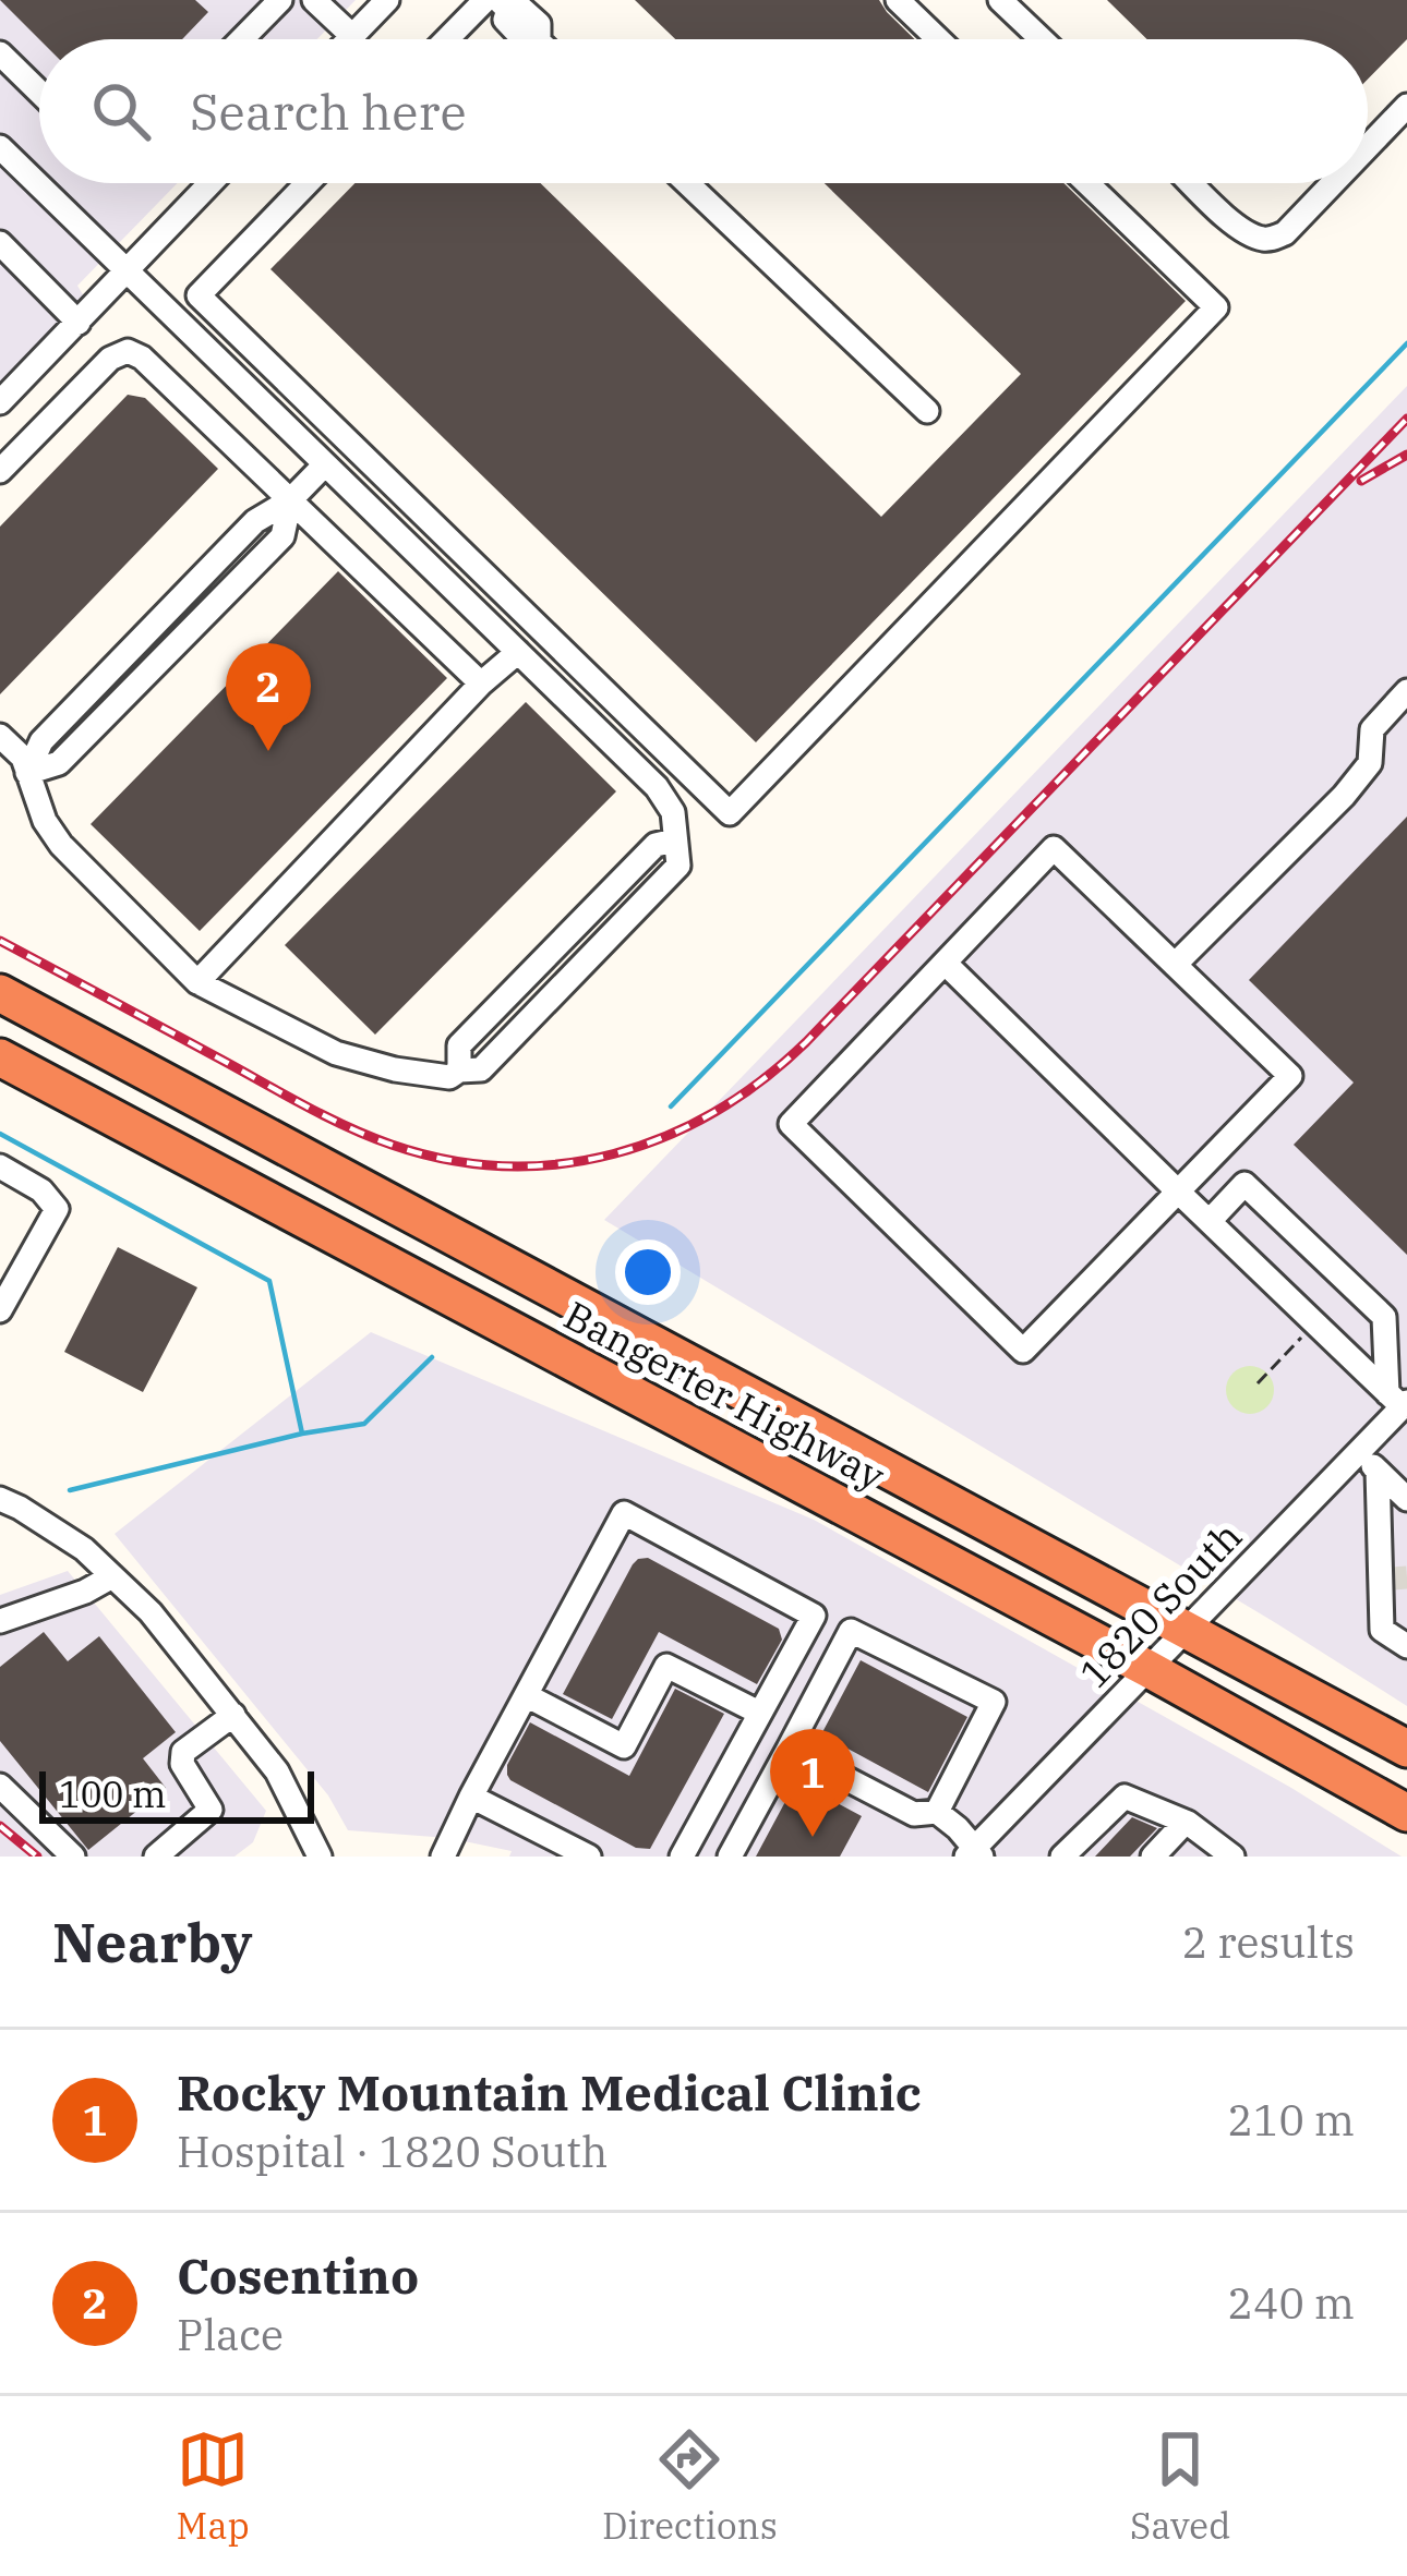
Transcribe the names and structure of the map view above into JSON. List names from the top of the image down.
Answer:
{
  "streets": {
    "highway": ["Bangerter Highway"],
    "street": ["1820 South"]
  },
  "crossings": [
    ["Bangerter Highway", "1820 South"]
  ],
  "scale_bar": "100 m",
  "page": {
    "search": "Search here",
    "pins": ["2", "1"],
    "scale": "100 m",
    "heading": ["Nearby", "2 results"],
    "list": [
      {
        "mark": "1",
        "name": "Rocky Mountain Medical Clinic",
        "note": "Hospital · 1820 South",
        "value": "210 m"
      },
      {
        "mark": "2",
        "name": "Cosentino",
        "note": "Place",
        "value": "240 m"
      }
    ],
    "nav": ["Map", "Directions", "Saved"]
  }
}
